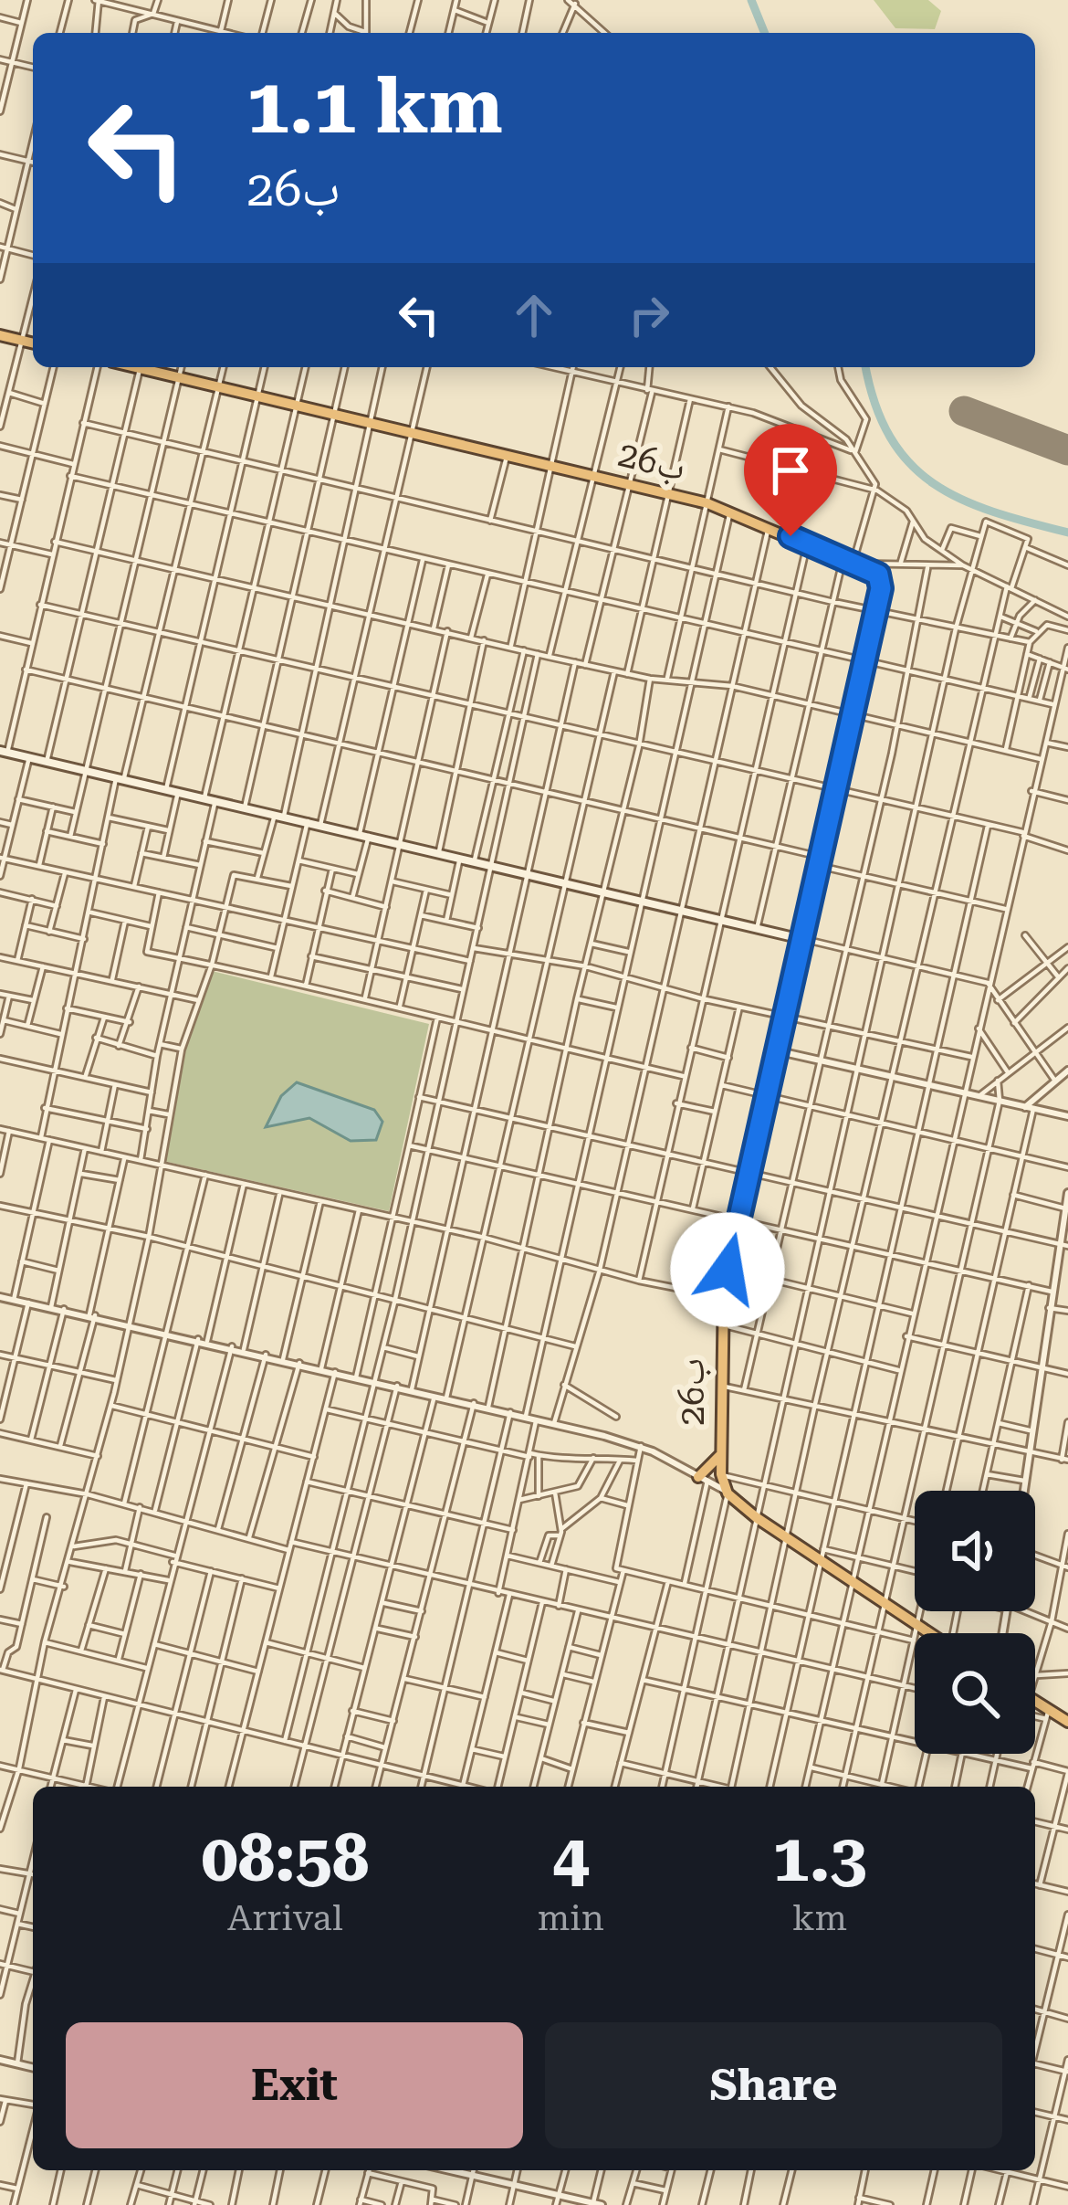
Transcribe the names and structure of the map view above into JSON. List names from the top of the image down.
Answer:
{
  "streets": {
    "highway": ["26ب"]
  },
  "page": {
    "turn": ["1.1 km", "26ب"],
    "eta": [
      "08:58",
      "Arrival",
      "4",
      "min",
      "1.3",
      "km"
    ],
    "buttons": ["Exit", "Share"]
  }
}
